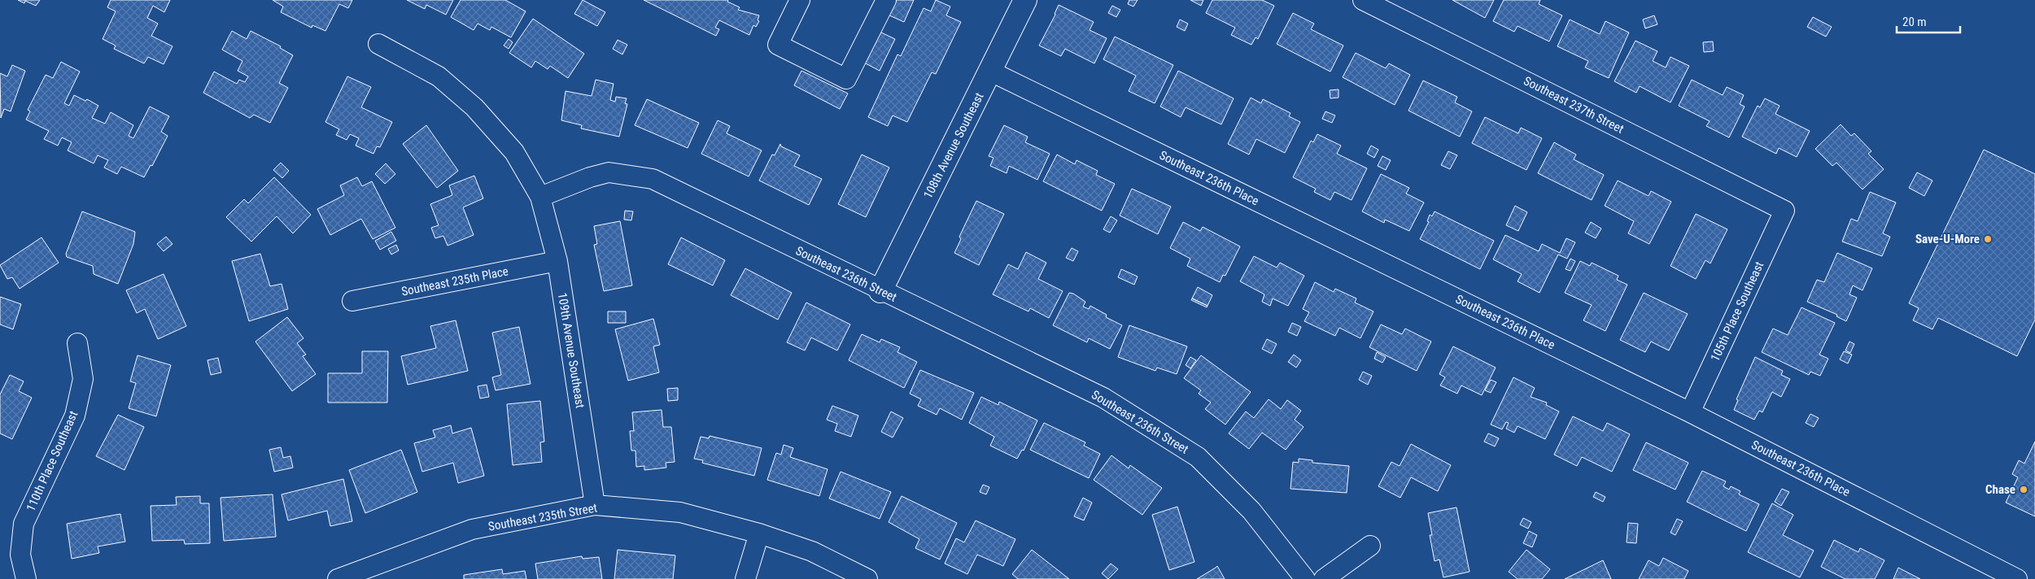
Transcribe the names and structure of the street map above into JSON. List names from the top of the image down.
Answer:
{
  "streets": {
    "street": [
      "Southeast 237th Street",
      "108th Avenue Southeast",
      "Southeast 236th Place",
      "Southeast 236th Street",
      "Southeast 235th Place",
      "105th Place Southeast",
      "109th Avenue Southeast",
      "110th Place Southeast",
      "Southeast 235th Street"
    ]
  },
  "crossings": [
    ["Southeast 237th Street", "105th Place Southeast"],
    ["108th Avenue Southeast", "Southeast 236th Place"],
    ["108th Avenue Southeast", "Southeast 236th Street"],
    ["Southeast 236th Place", "105th Place Southeast"],
    ["Southeast 236th Street", "109th Avenue Southeast"],
    ["Southeast 235th Place", "109th Avenue Southeast"],
    ["109th Avenue Southeast", "Southeast 235th Street"]
  ],
  "places": ["Save-U-More", "Chase"],
  "scale_bar": "20 m"
}
